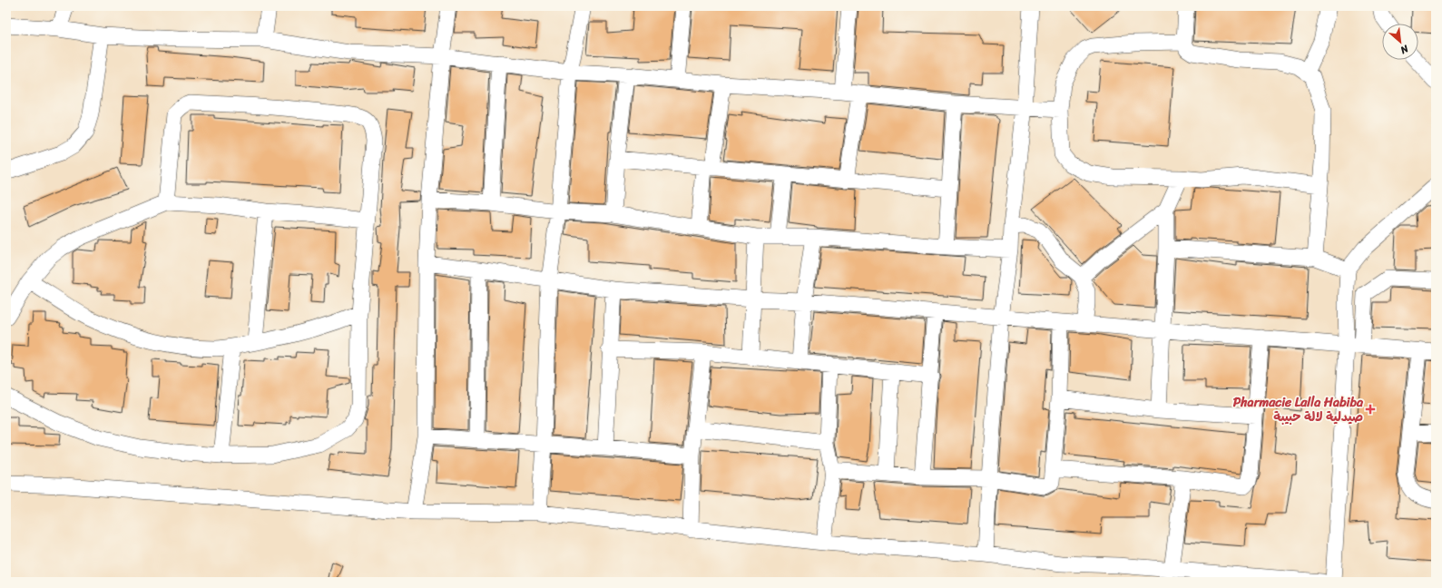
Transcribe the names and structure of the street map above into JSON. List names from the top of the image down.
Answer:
{
  "places": {
    "health": ["Pharmacie Lalla Habiba صيدلية لالة حبيبة"]
  },
  "north": "bottom right"
}
